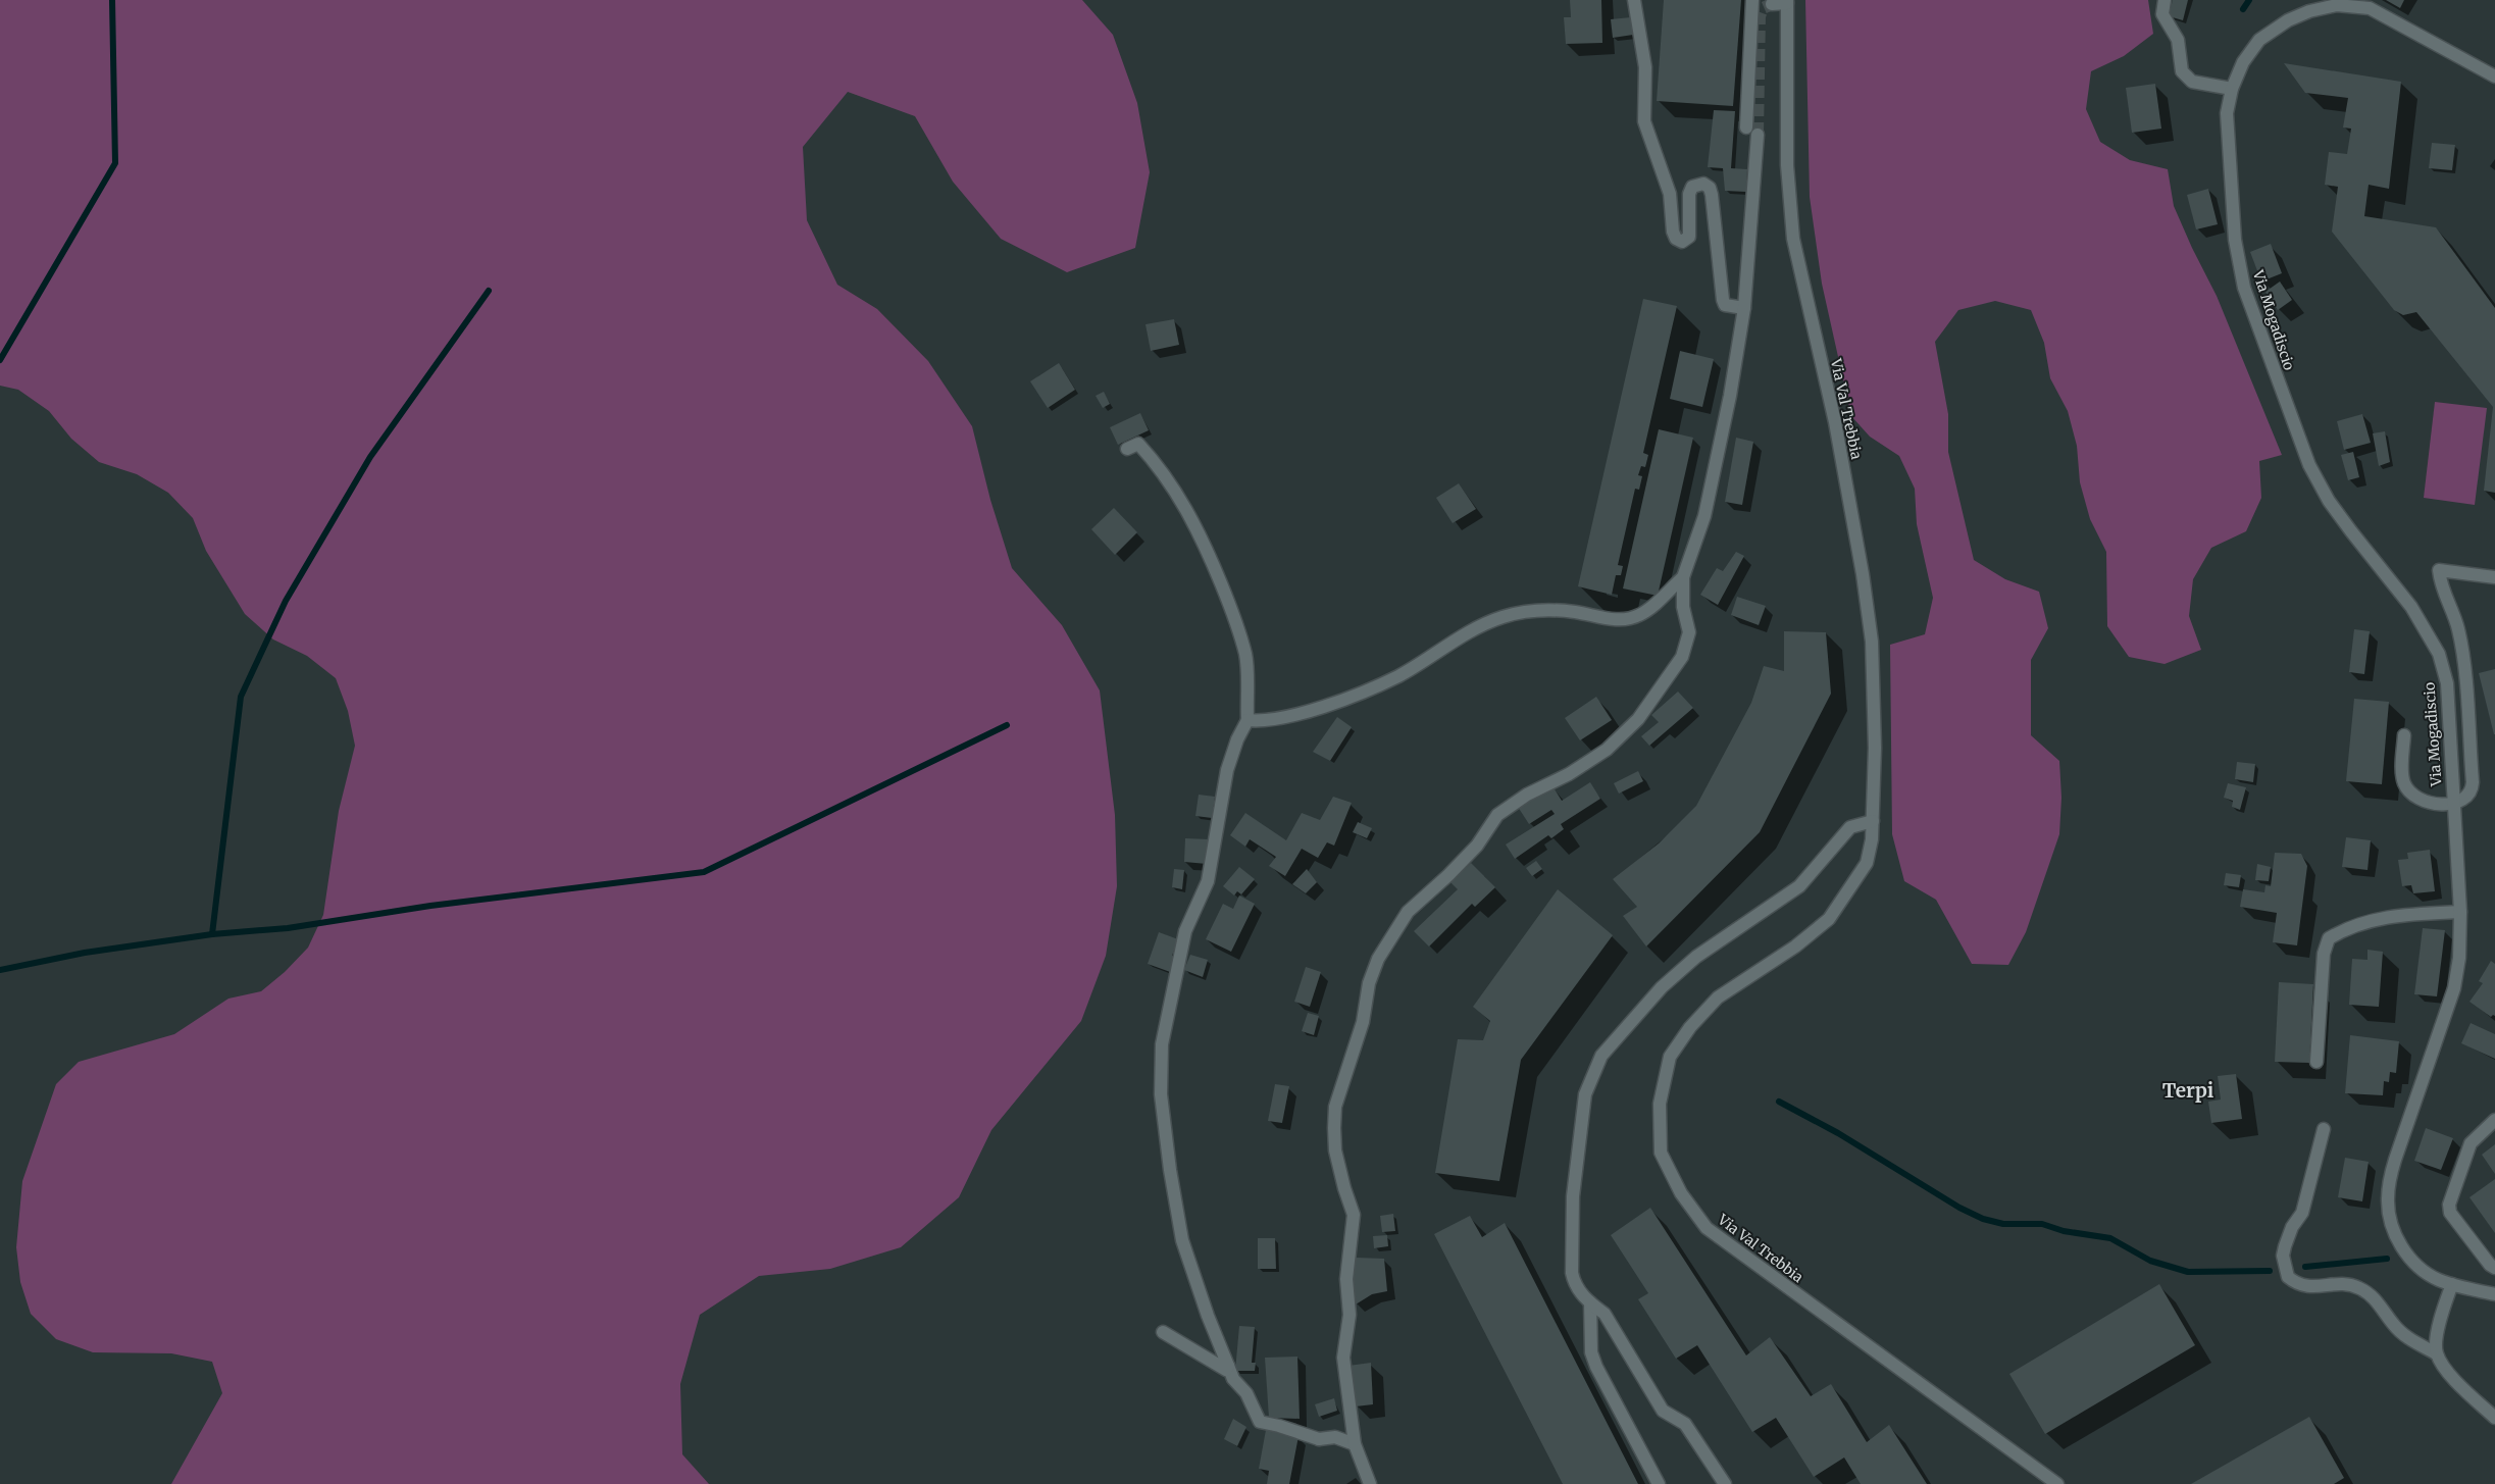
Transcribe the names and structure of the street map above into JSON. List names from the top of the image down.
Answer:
{
  "streets": {
    "street": ["Via Mogadiscio", "Via Val Trebbia"]
  },
  "districts": ["Terpi"]
}
